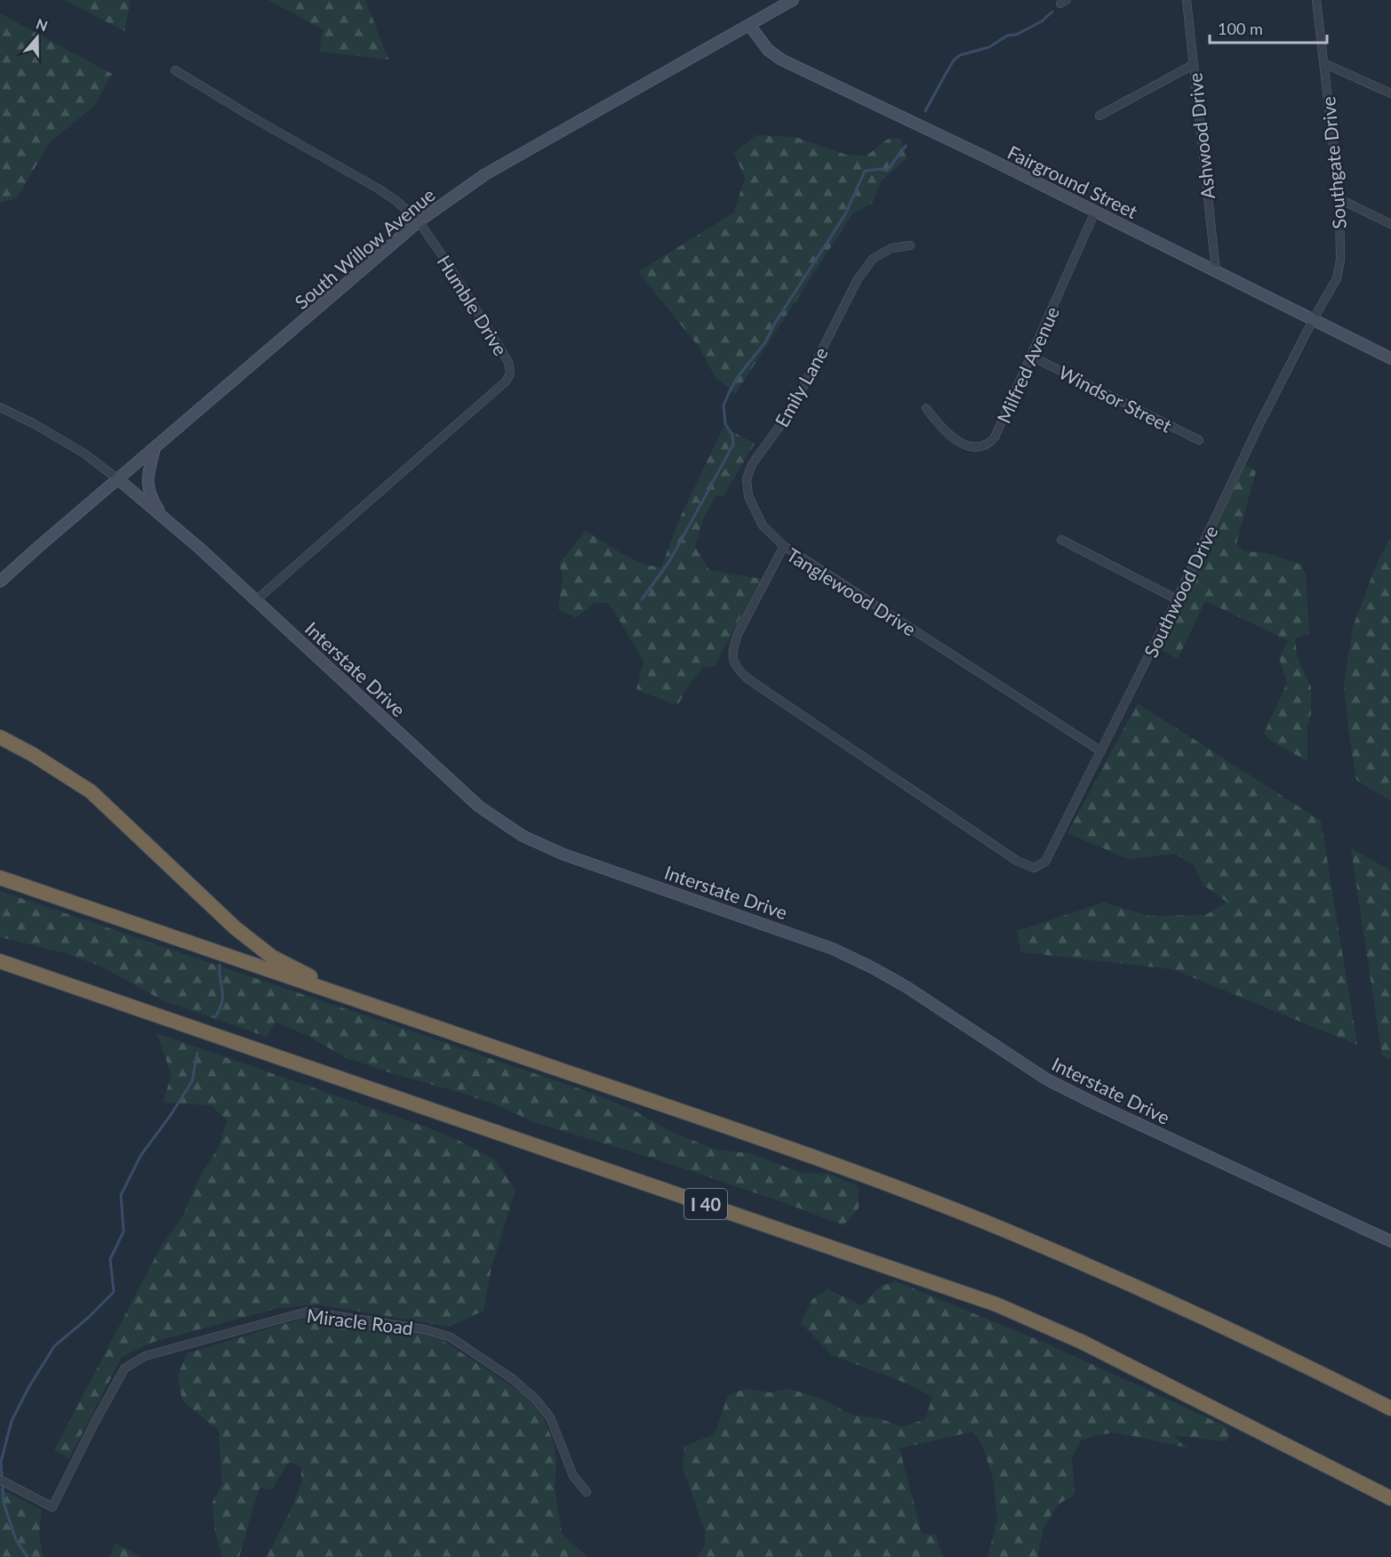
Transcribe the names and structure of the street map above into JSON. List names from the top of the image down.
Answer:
{
  "streets": {
    "highway": ["I 40"],
    "main road": ["Fairground Street", "South Willow Avenue", "Interstate Drive"],
    "street": [
      "Ashwood Drive",
      "Southgate Drive",
      "Humble Drive",
      "Milfred Avenue",
      "Emily Lane",
      "Windsor Street",
      "Tanglewood Drive",
      "Southwood Drive",
      "Miracle Road"
    ]
  },
  "crossings": [
    ["Ashwood Drive", "Fairground Street"],
    ["Southgate Drive", "Fairground Street"],
    ["Southgate Drive", "Southwood Drive"],
    ["Fairground Street", "South Willow Avenue"],
    ["Fairground Street", "Milfred Avenue"],
    ["Fairground Street", "Southwood Drive"],
    ["South Willow Avenue", "Humble Drive"],
    ["South Willow Avenue", "Interstate Drive"],
    ["Humble Drive", "Interstate Drive"],
    ["Milfred Avenue", "Windsor Street"],
    ["Emily Lane", "Tanglewood Drive"],
    ["Tanglewood Drive", "Southwood Drive"]
  ],
  "scale_bar": "100 m",
  "north": "top"
}
